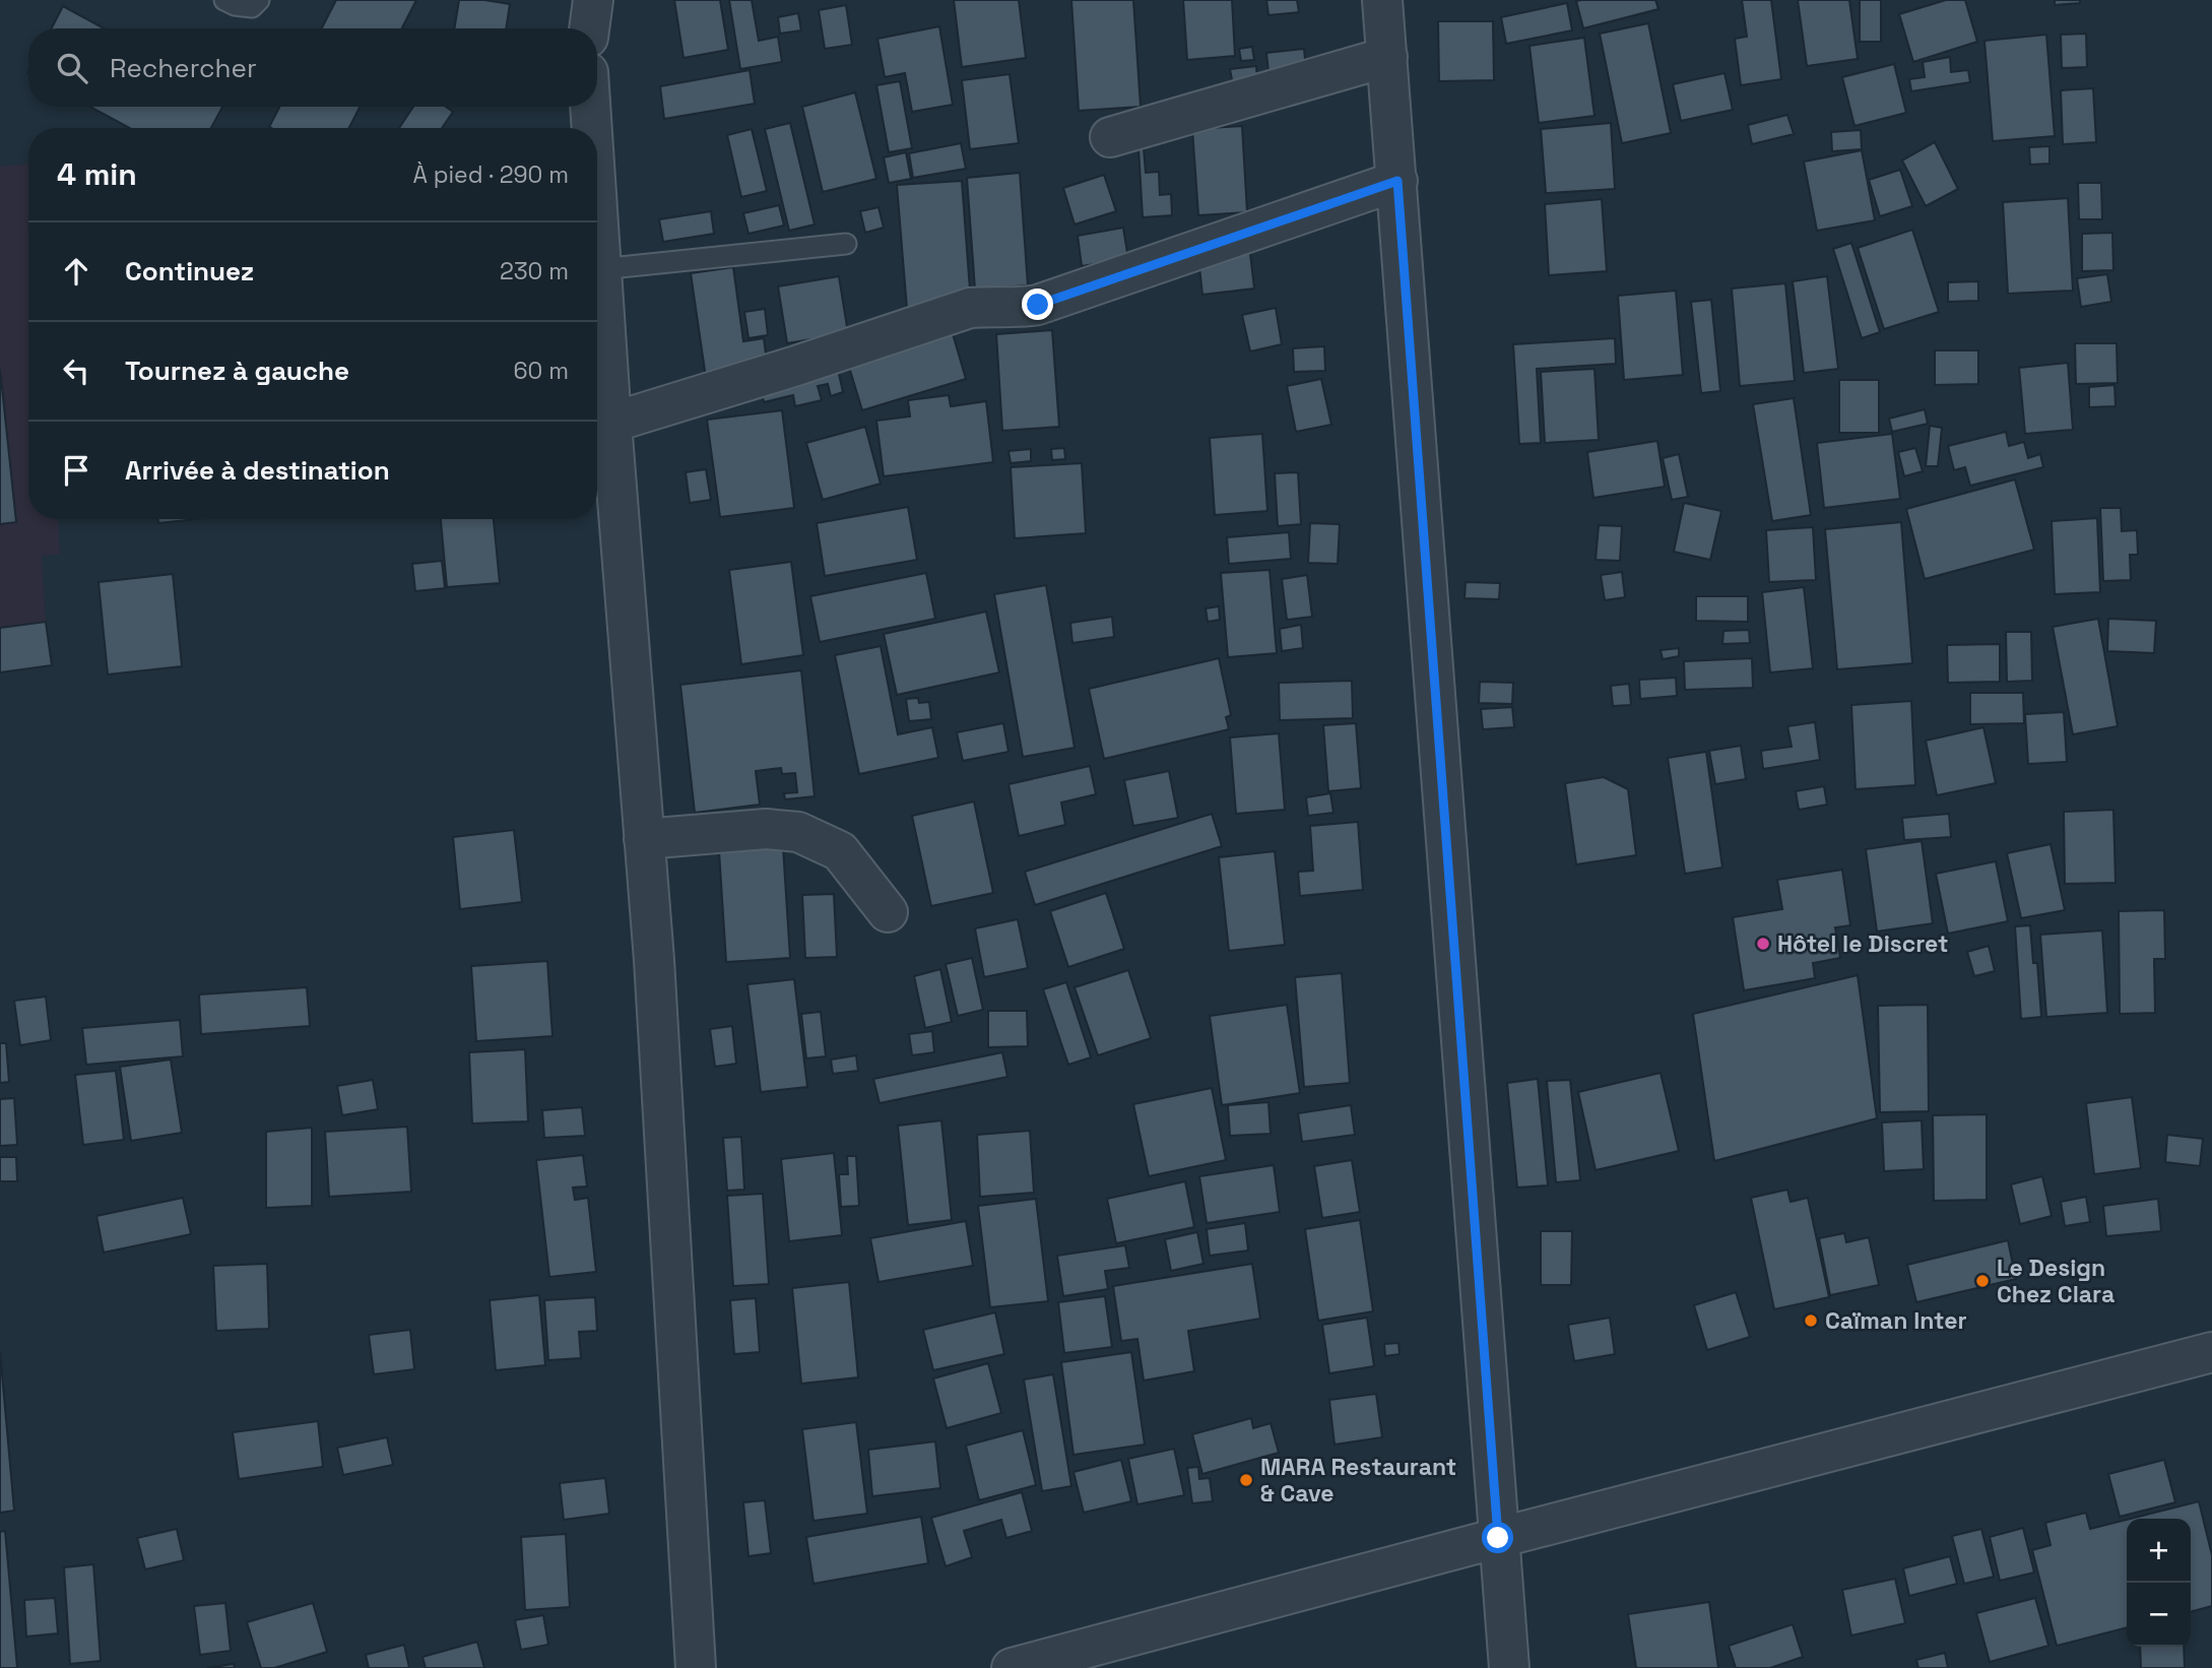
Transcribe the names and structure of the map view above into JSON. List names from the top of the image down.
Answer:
{
  "places": [
    "Hôtel le Discret",
    "Le Design Chez Clara",
    "Caïman Inter",
    "MARA Restaurant & Cave"
  ],
  "page": {
    "search": "Rechercher",
    "heading": ["4 min", "À pied · 290 m"],
    "list": [
      ["Continuez", "230 m"],
      ["Tournez à gauche", "60 m"],
      "Arrivée à destination"
    ],
    "map_buttons": ["+", "−"]
  }
}
